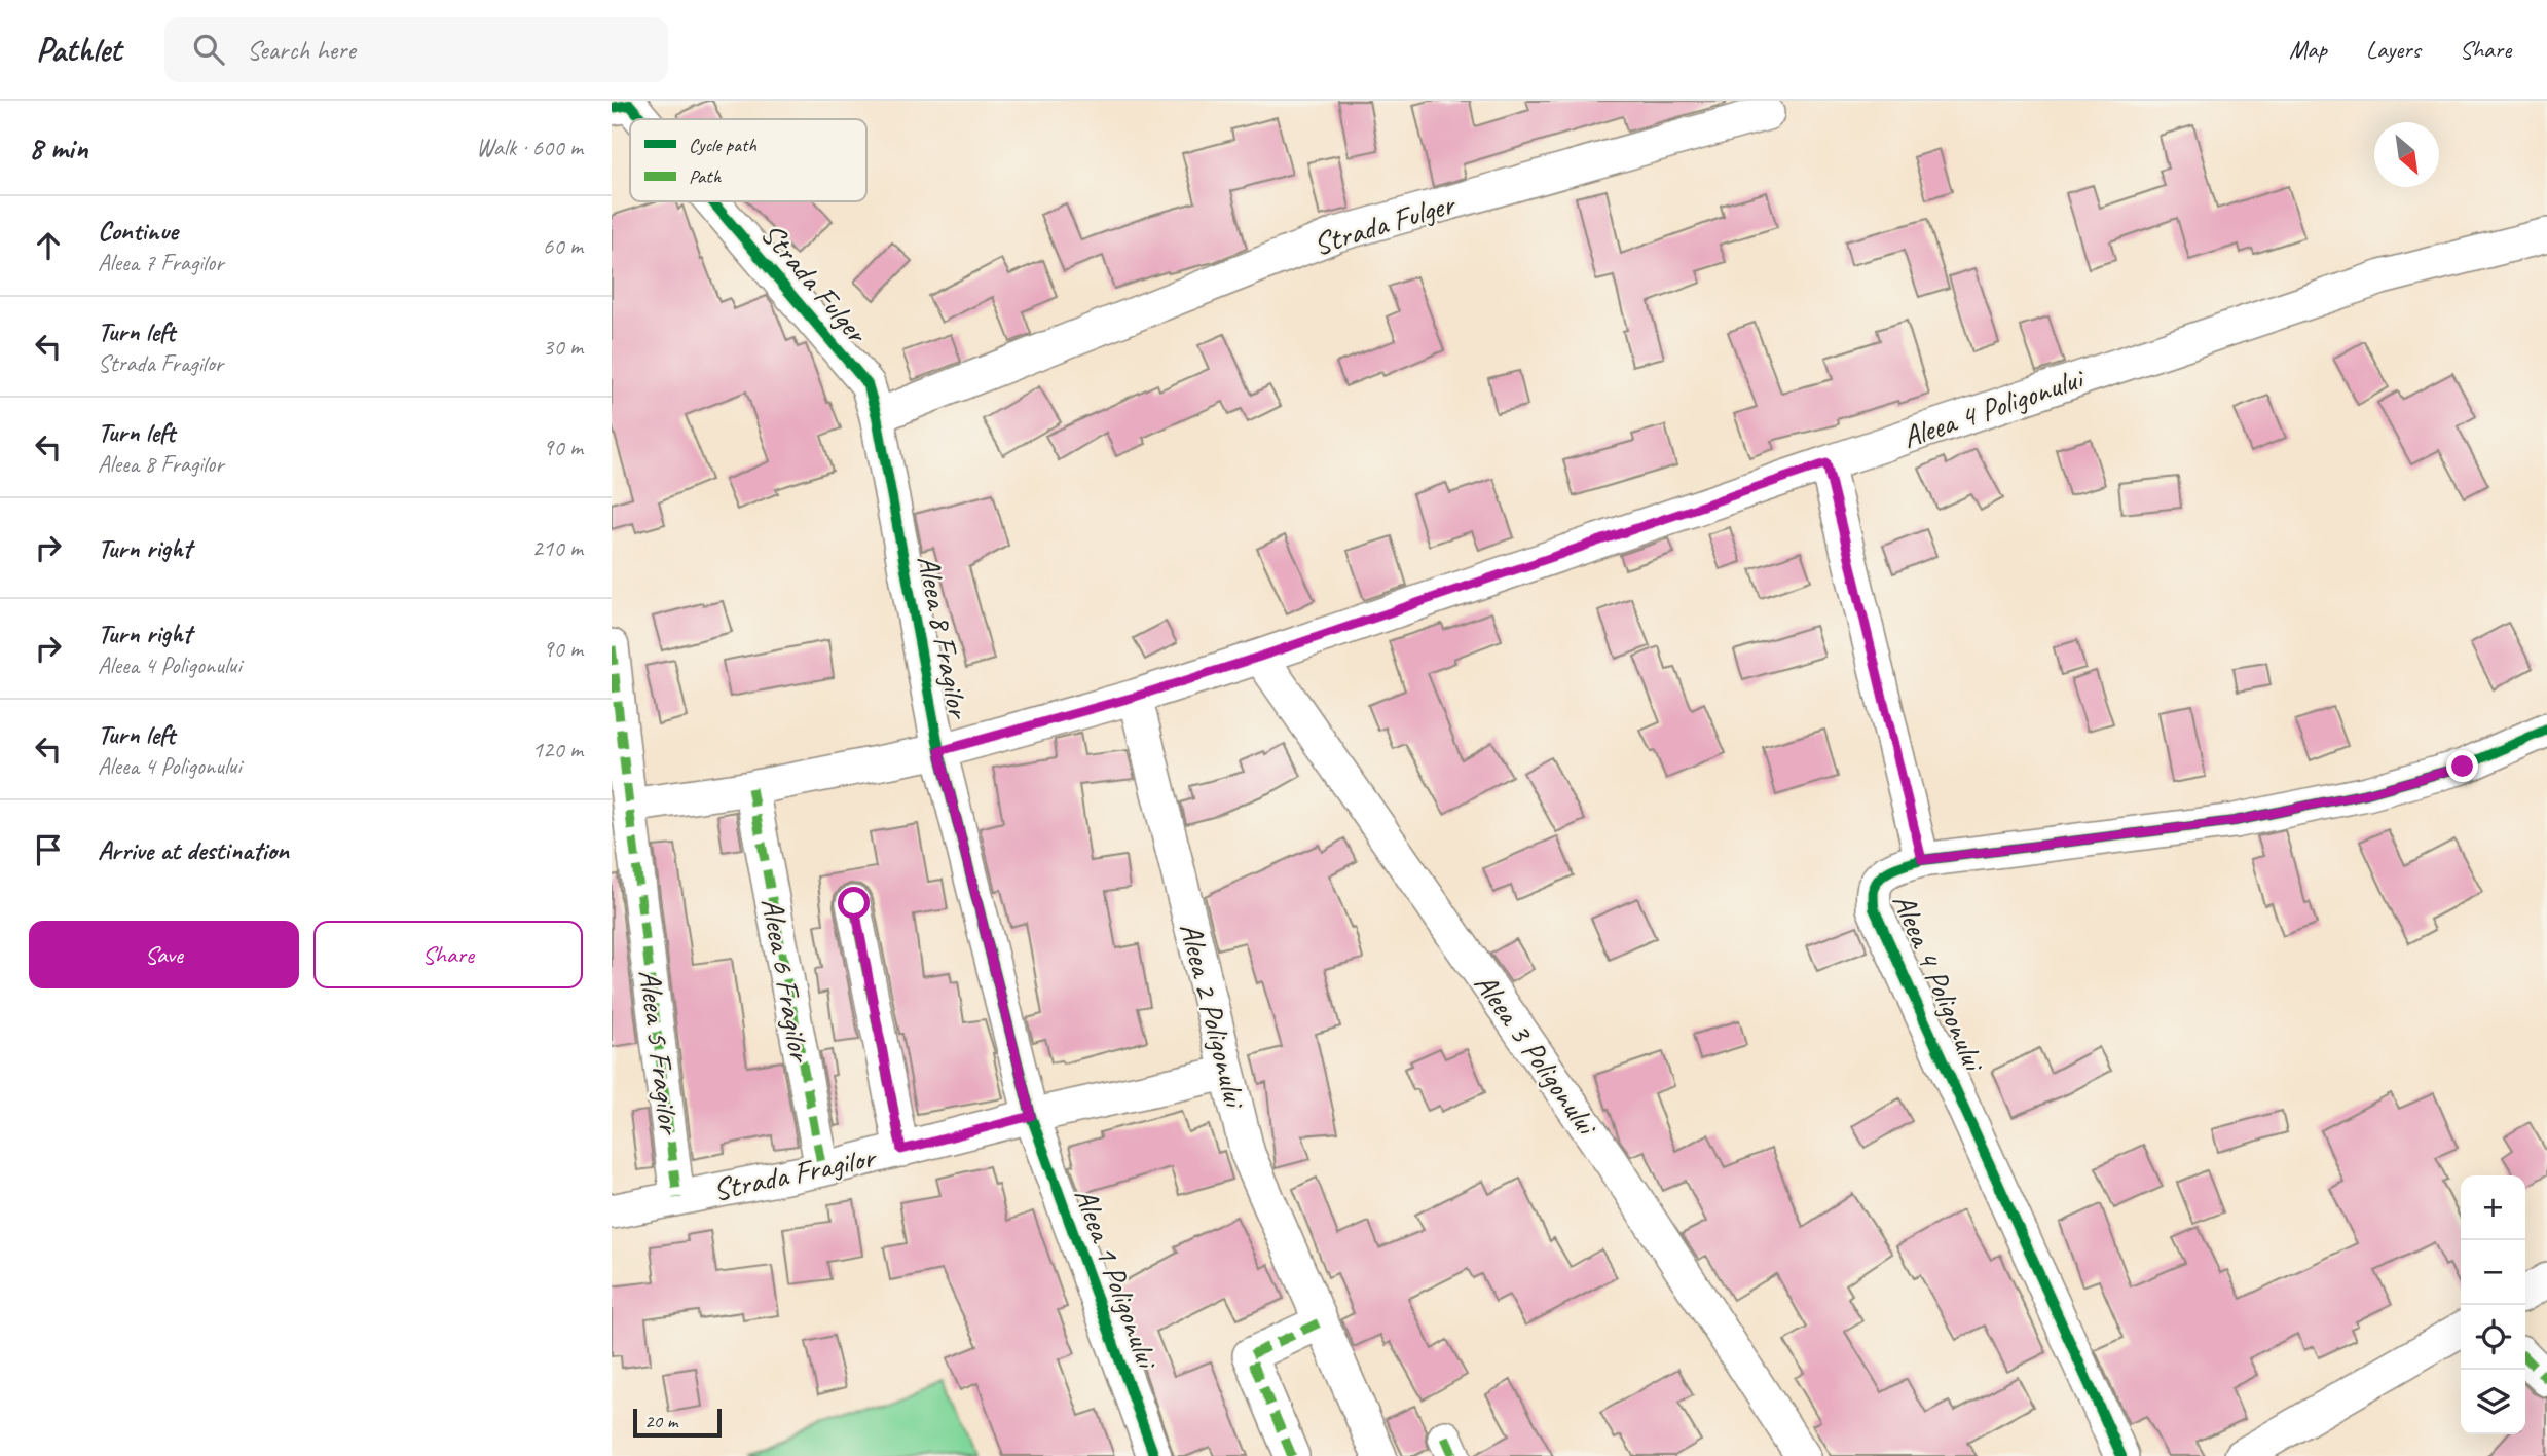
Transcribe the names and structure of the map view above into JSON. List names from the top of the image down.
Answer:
{
  "streets": {
    "street": [
      "Strada Fulger",
      "Aleea 4 Poligonului",
      "Aleea 8 Fragilor",
      "Aleea 6 Fragilor",
      "Aleea 2 Poligonului",
      "Aleea 5 Fragilor",
      "Aleea 3 Poligonului",
      "Strada Fragilor",
      "Aleea 1 Poligonului"
    ]
  },
  "crossings": [
    ["Strada Fulger", "Aleea 8 Fragilor"],
    ["Aleea 8 Fragilor", "Strada Fragilor"],
    ["Aleea 8 Fragilor", "Aleea 1 Poligonului"],
    ["Aleea 6 Fragilor", "Strada Fragilor"],
    ["Aleea 2 Poligonului", "Strada Fragilor"],
    ["Aleea 5 Fragilor", "Strada Fragilor"],
    ["Strada Fragilor", "Aleea 1 Poligonului"]
  ],
  "legend": ["Cycle path", "Path"],
  "scale_bar": "20 m",
  "north": "bottom right",
  "page": {
    "header": "Pathlet",
    "search": "Search here",
    "nav": ["Map", "Layers", "Share"],
    "heading": ["8 min", "Walk · 600 m"],
    "list": [
      ["Continue", "Aleea 7 Fragilor", "60 m"],
      ["Turn left", "Strada Fragilor", "30 m"],
      ["Turn left", "Aleea 8 Fragilor", "90 m"],
      ["Turn right", "210 m"],
      ["Turn right", "Aleea 4 Poligonului", "90 m"],
      ["Turn left", "Aleea 4 Poligonului", "120 m"],
      "Arrive at destination"
    ],
    "buttons": ["Save", "Share"],
    "map_buttons": ["+", "−"],
    "scale": "20 m"
  }
}
